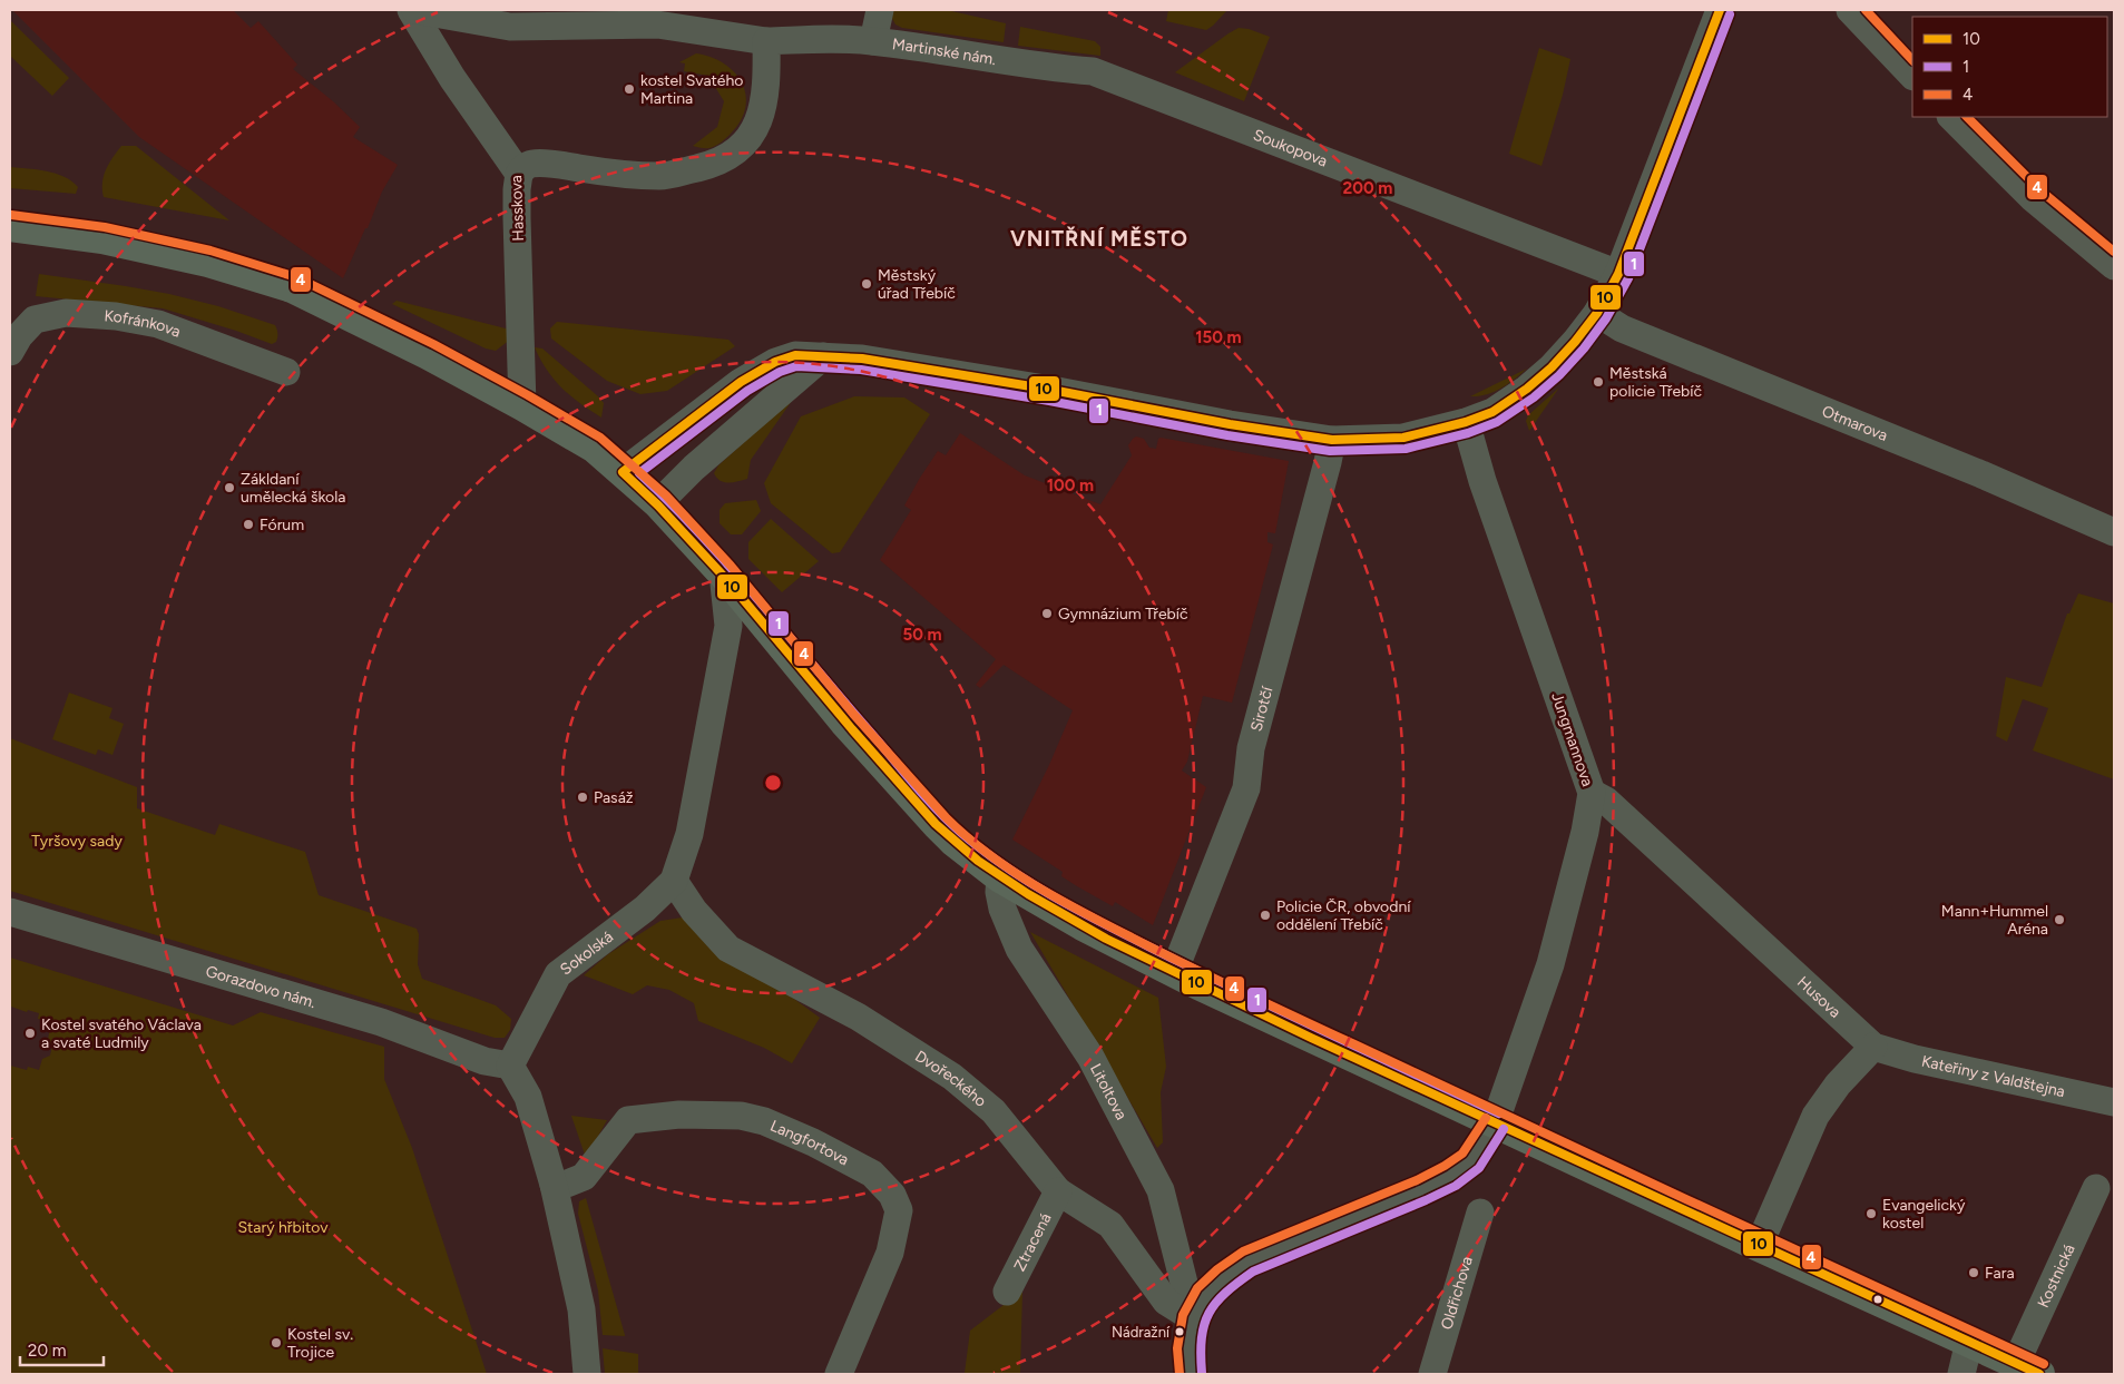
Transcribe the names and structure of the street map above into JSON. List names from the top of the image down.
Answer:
{
  "streets": {
    "street": [
      "Martinské nám.",
      "Soukopova",
      "Hasskova",
      "Kofránkova",
      "Otmarova",
      "Sirotčí",
      "Jungmannova",
      "Sokolská",
      "Gorazdovo nám.",
      "Husova",
      "Kateřiny z Valdštejna",
      "Dvořeckého",
      "Litoltova",
      "Langfortova",
      "Ztracená",
      "Kostnická",
      "Oldřichova"
    ]
  },
  "crossings": [
    ["Martinské nám.", "Soukopova"],
    ["Jungmannova", "Husova"],
    ["Sokolská", "Gorazdovo nám."],
    ["Sokolská", "Dvořeckého"],
    ["Husova", "Kateřiny z Valdštejna"],
    ["Dvořeckého", "Litoltova"],
    ["Dvořeckého", "Ztracená"]
  ],
  "districts": ["VNITŘNÍ MĚSTO"],
  "parks": ["Tyršovy sady", "Starý hřbitov"],
  "places": [
    "kostel Svatého Martina",
    "Městský úřad Třebíč",
    "Městská policie Třebíč",
    "Zákldaní umělecká škola",
    "Fórum",
    "Gymnázium Třebíč",
    "Pasáž",
    "Policie ČR, obvodní oddělení Třebíč",
    "Mann+Hummel Aréna",
    "Kostel svatého Václava a svaté Ludmily",
    "Evangelický kostel",
    "Fara",
    "Nádražní",
    "Kostel sv. Trojice"
  ],
  "lines": ["transit line 10", "transit line 4", "transit line 1"],
  "legend": ["10", "1", "4"],
  "scale_bar": "20 m",
  "rings": [
    "200 m",
    "150 m",
    "100 m",
    "50 m"
  ]
}
